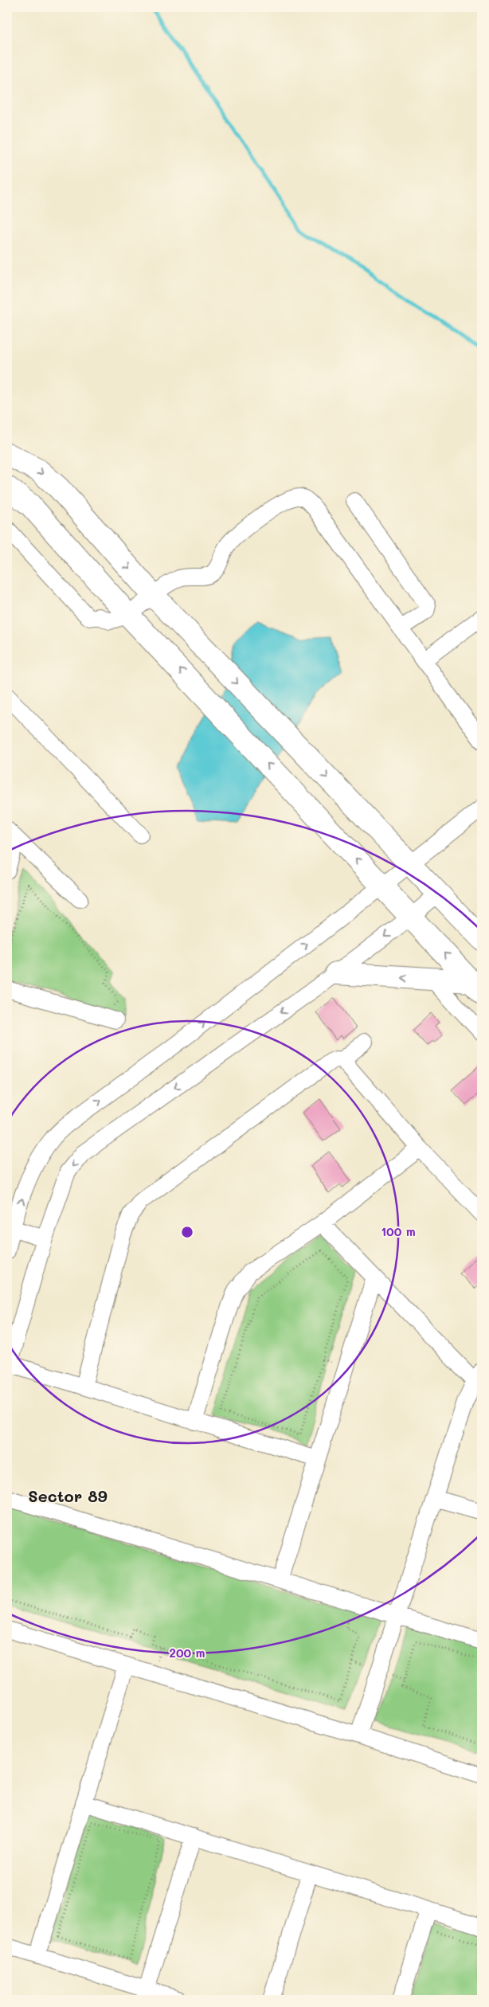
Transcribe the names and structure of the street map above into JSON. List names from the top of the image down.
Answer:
{
  "districts": ["Sector 89"],
  "rings": ["100 m", "200 m"]
}
